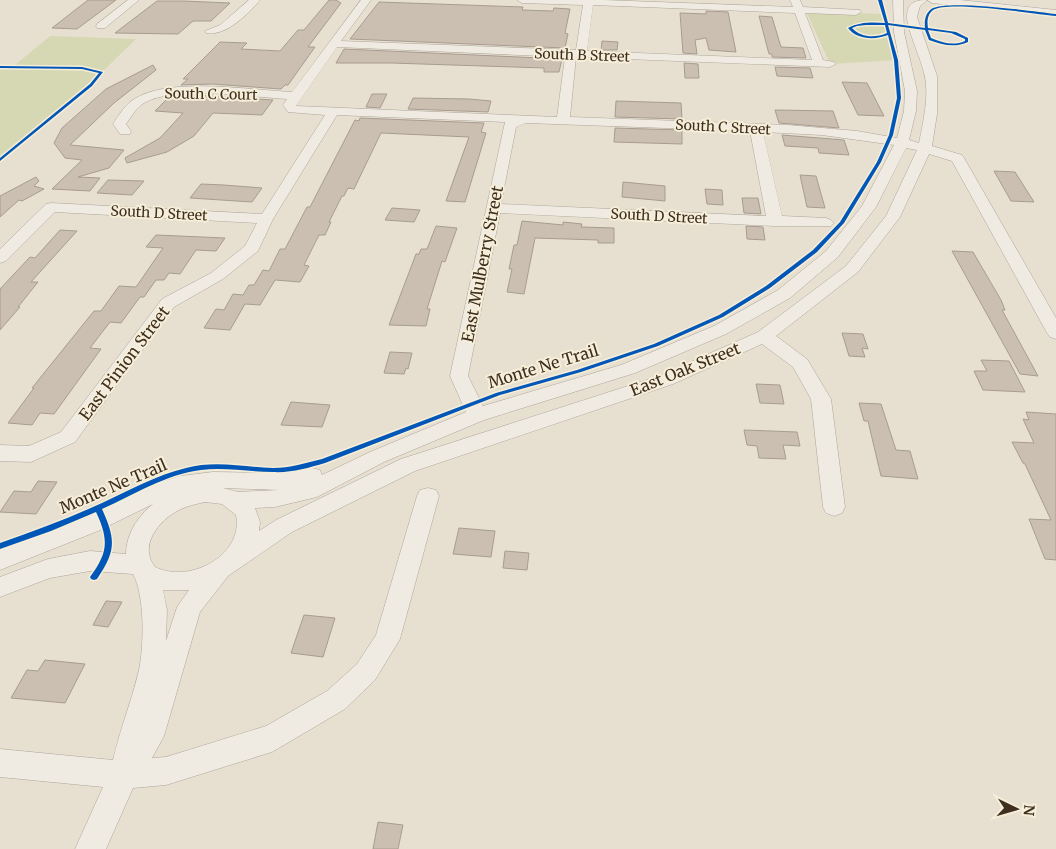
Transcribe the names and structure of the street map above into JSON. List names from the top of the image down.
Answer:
{
  "streets": {
    "street": [
      "South B Street",
      "South C Court",
      "South C Street",
      "South D Street",
      "East Mulberry Street",
      "East Pinion Street",
      "East Oak Street"
    ],
    "cycle path": ["Monte Ne Trail"]
  },
  "crossings": [
    ["South C Court", "South C Street"],
    ["South C Street", "East Mulberry Street"],
    ["South C Street", "East Pinion Street"],
    ["South C Street", "East Oak Street"],
    ["South D Street", "East Mulberry Street"],
    ["South D Street", "East Pinion Street"],
    ["East Mulberry Street", "East Oak Street"]
  ],
  "north": "right"
}
